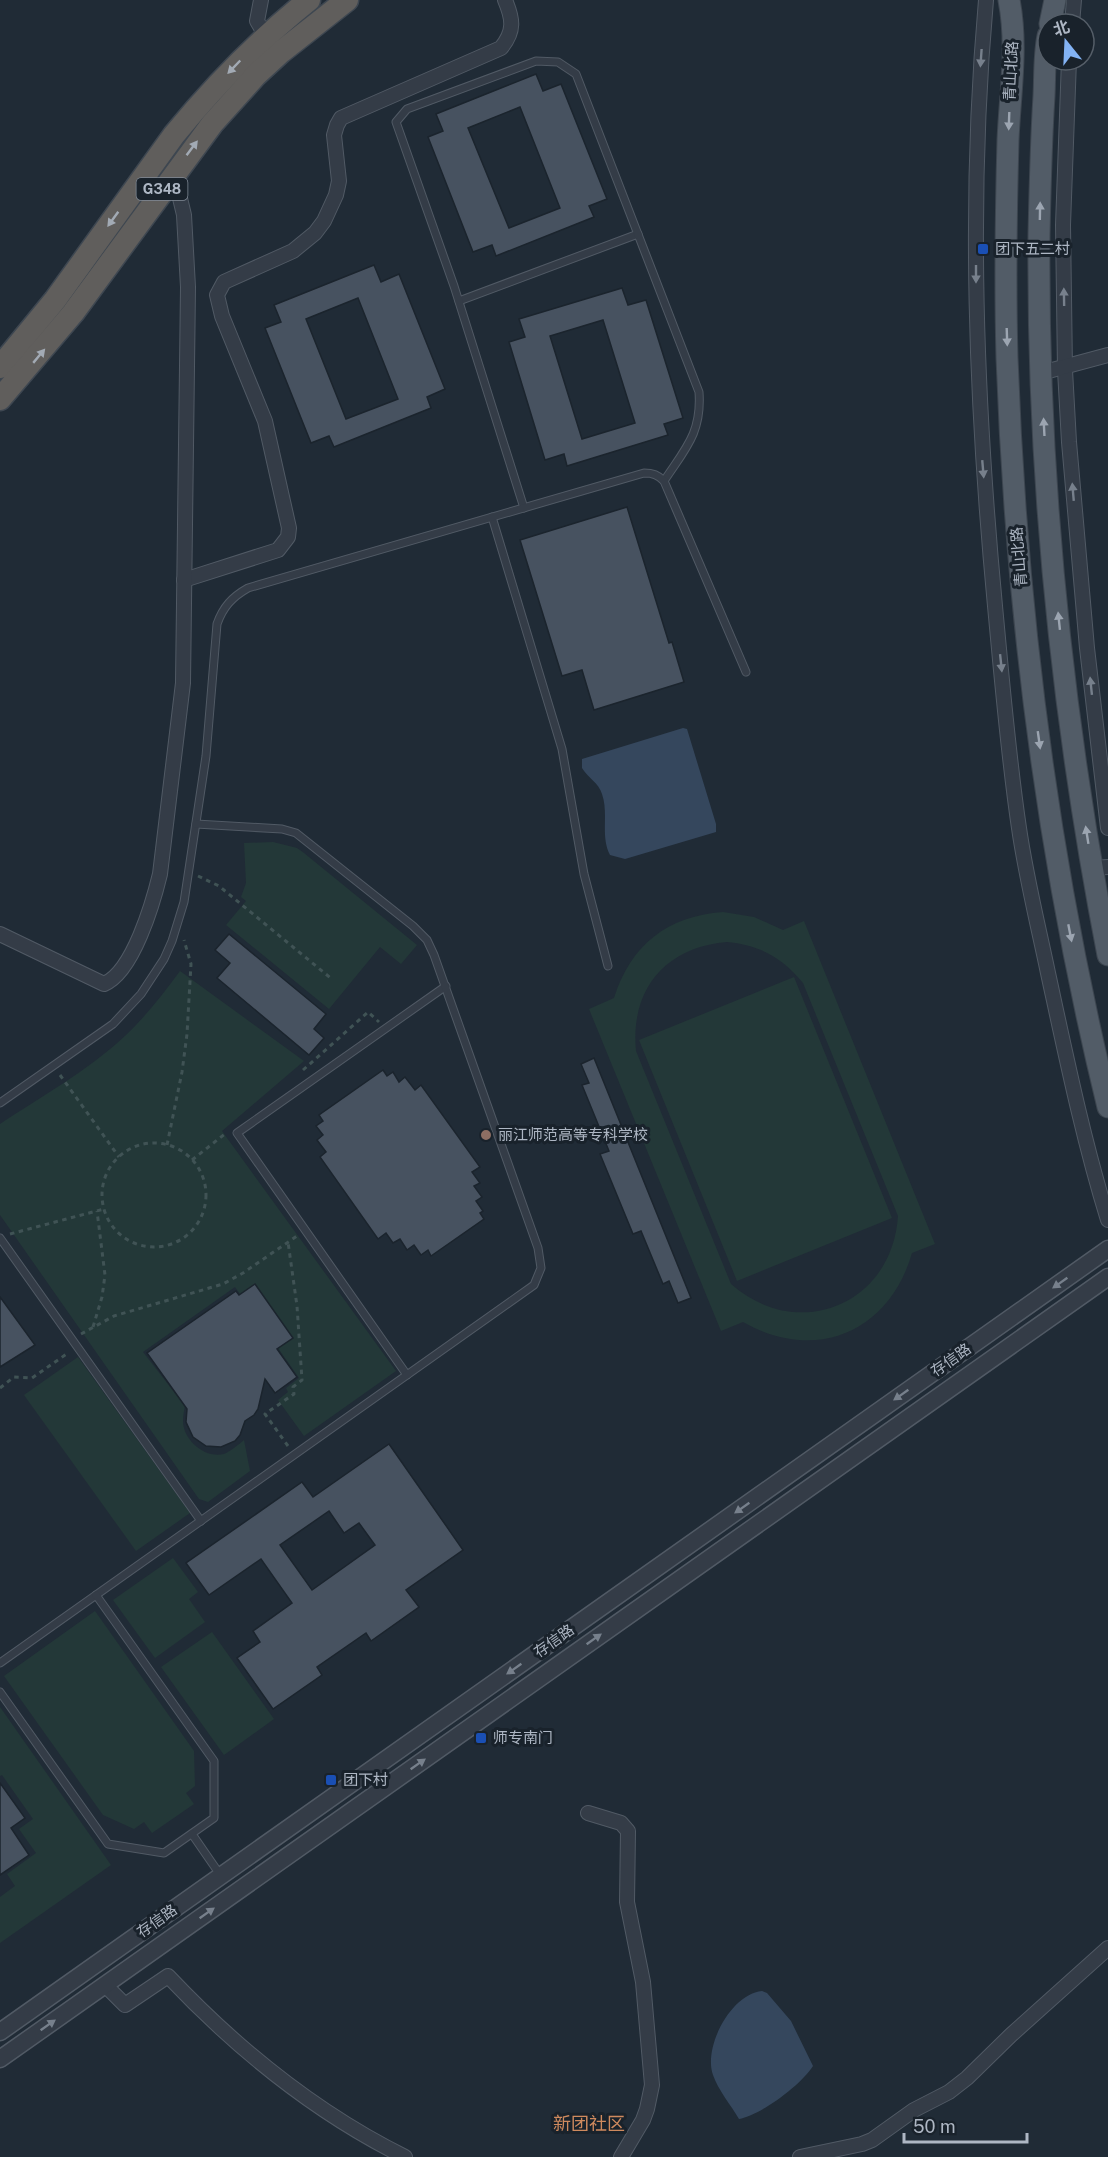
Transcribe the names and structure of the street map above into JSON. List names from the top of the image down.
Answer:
{
  "streets": {
    "highway": ["G348"],
    "main road": ["青山北路"],
    "street": ["存信路"]
  },
  "districts": ["新团社区"],
  "places": {
    "transit": ["团下五二村", "师专南门", "团下村"],
    "other": ["丽江师范高等专科学校"]
  },
  "scale_bar": "50 m",
  "north": "top"
}
